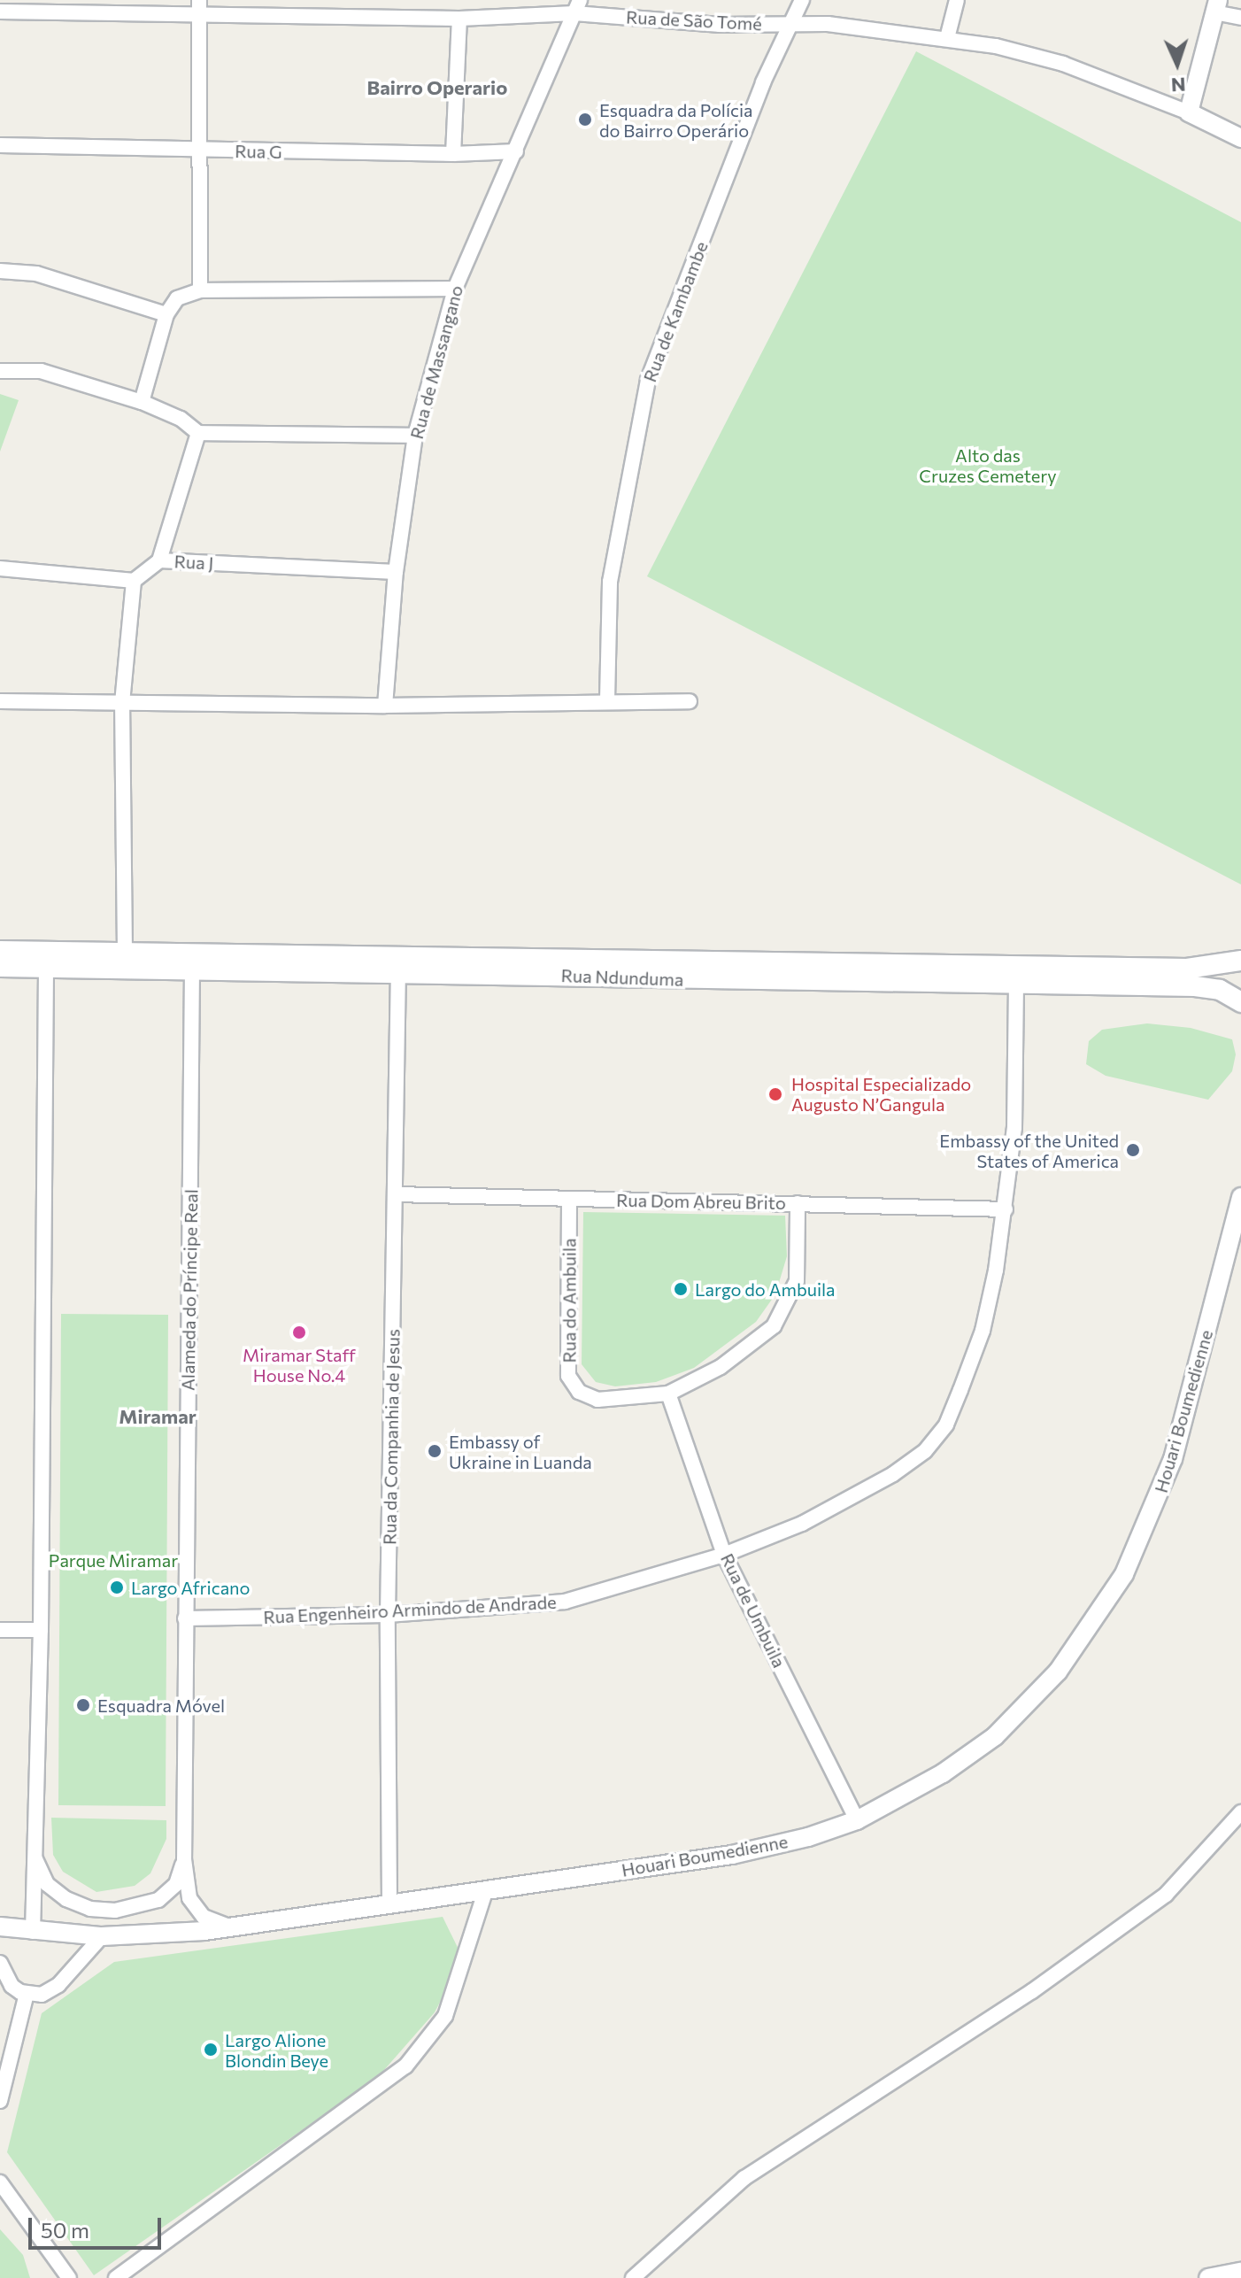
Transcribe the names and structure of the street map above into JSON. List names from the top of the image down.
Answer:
{
  "streets": {
    "main road": ["Rua Ndunduma"],
    "street": [
      "Rua de São Tomé",
      "Rua G",
      "Rua de Kambambe",
      "Rua de Massangano",
      "Rua J",
      "Rua Dom Abreu Brito",
      "Alameda do Príncipe Real",
      "Rua do Ambuila",
      "Houari Boumedienne",
      "Rua da Companhia de Jesus",
      "Rua Engenheiro Armindo de Andrade",
      "Rua de Umbuila"
    ]
  },
  "crossings": [
    ["Rua de São Tomé", "Rua de Kambambe"],
    ["Rua de São Tomé", "Rua de Massangano"],
    ["Rua G", "Rua de Massangano"],
    ["Rua de Massangano", "Rua J"],
    ["Rua Ndunduma", "Alameda do Príncipe Real"],
    ["Rua Ndunduma", "Rua da Companhia de Jesus"],
    ["Rua Ndunduma", "Rua Engenheiro Armindo de Andrade"],
    ["Rua Dom Abreu Brito", "Rua do Ambuila"],
    ["Rua Dom Abreu Brito", "Rua da Companhia de Jesus"],
    ["Rua Dom Abreu Brito", "Rua Engenheiro Armindo de Andrade"],
    ["Alameda do Príncipe Real", "Houari Boumedienne"],
    ["Alameda do Príncipe Real", "Rua Engenheiro Armindo de Andrade"],
    ["Rua do Ambuila", "Rua de Umbuila"],
    ["Houari Boumedienne", "Rua da Companhia de Jesus"],
    ["Houari Boumedienne", "Rua de Umbuila"],
    ["Rua da Companhia de Jesus", "Rua Engenheiro Armindo de Andrade"],
    ["Rua Engenheiro Armindo de Andrade", "Rua de Umbuila"]
  ],
  "districts": ["Bairro Operario", "Miramar"],
  "parks": ["Alto das Cruzes Cemetery", "Parque Miramar"],
  "places": [
    "Esquadra da Polícia do Bairro Operário",
    "Hospital Especializado Augusto N’Gangula",
    "Embassy of the United States of America",
    "Largo do Ambuila",
    "Miramar Staff House No.4",
    "Embassy of Ukraine in Luanda",
    "Largo Africano",
    "Esquadra Móvel",
    "Largo Alione Blondin Beye"
  ],
  "scale_bar": "50 m",
  "north": "bottom"
}
